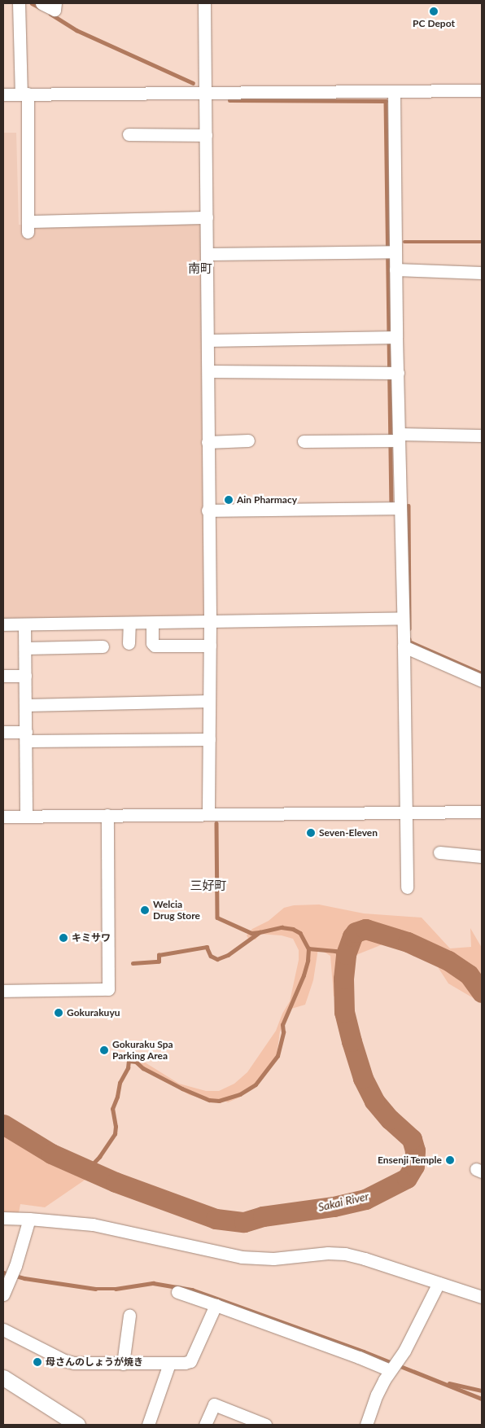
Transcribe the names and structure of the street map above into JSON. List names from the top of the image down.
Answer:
{
  "districts": ["南町", "三好町"],
  "water": ["Sakai River"],
  "places": [
    "PC Depot",
    "Ain Pharmacy",
    "Seven-Eleven",
    "Welcia Drug Store",
    "キミサワ",
    "Gokurakuyu",
    "Gokuraku Spa Parking Area",
    "Ensenji Temple",
    "母さんのしょうが焼き"
  ]
}
